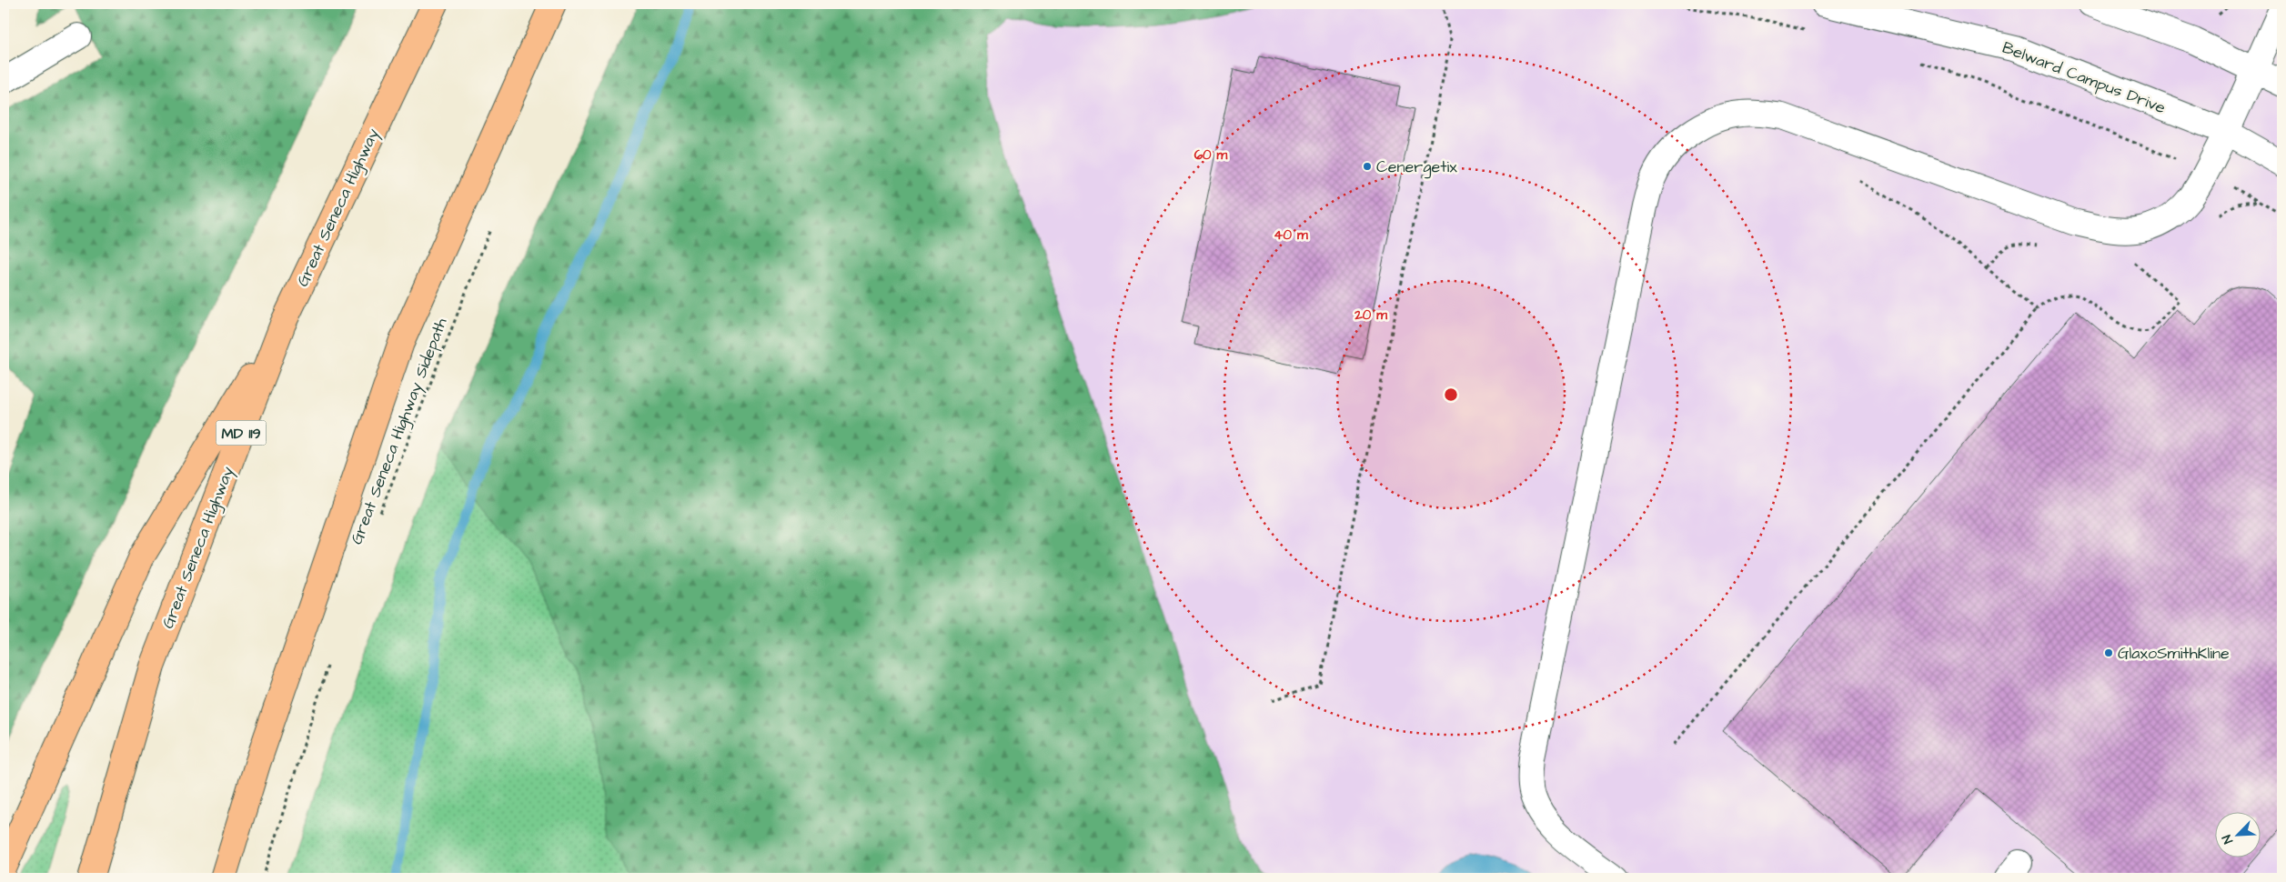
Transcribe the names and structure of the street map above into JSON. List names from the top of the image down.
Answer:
{
  "streets": {
    "main road": ["Great Seneca Highway", "MD 119"],
    "street": ["Belward Campus Drive"],
    "path": ["Great Seneca Highway Sidepath"]
  },
  "places": ["Cenergetix", "GlaxoSmithKline"],
  "north": "bottom left",
  "rings": ["60 m", "40 m", "20 m"]
}
